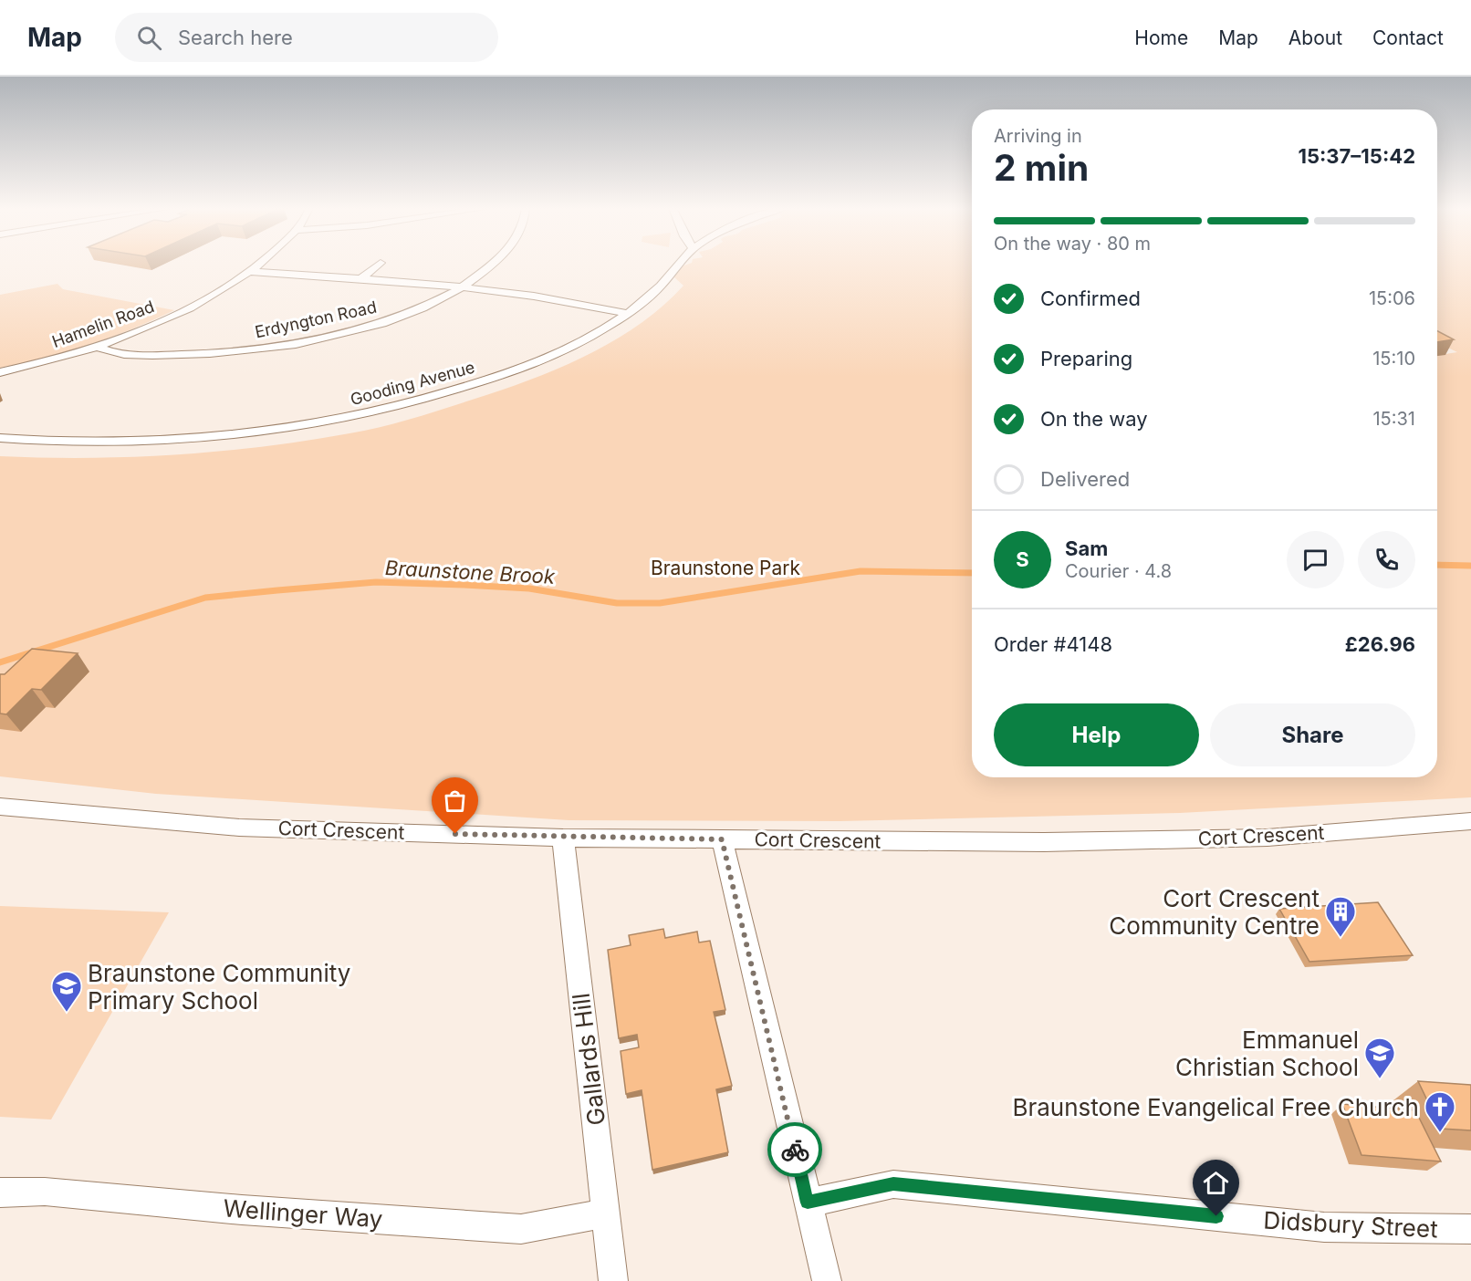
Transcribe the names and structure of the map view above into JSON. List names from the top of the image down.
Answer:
{
  "streets": {
    "street": [
      "Erdyngton Road",
      "Hamelin Road",
      "Gooding Avenue",
      "Cort Crescent",
      "Gallards Hill",
      "Wellinger Way",
      "Didsbury Street"
    ]
  },
  "crossings": [
    ["Erdyngton Road", "Hamelin Road"],
    ["Cort Crescent", "Gallards Hill"],
    ["Gallards Hill", "Wellinger Way"]
  ],
  "water": ["Braunstone Brook"],
  "parks": ["Braunstone Park"],
  "places": {
    "building": ["Cort Crescent Community Centre"],
    "school or university": ["Braunstone Community Primary School", "Emmanuel Christian School"],
    "church": ["Braunstone Evangelical Free Church"]
  },
  "page": {
    "header": "Map",
    "search": "Search here",
    "nav": [
      "Home",
      "Map",
      "About",
      "Contact"
    ],
    "heading": ["2 min", "Arriving in", "15:37–15:42"],
    "panel": [
      "Sam",
      "Courier · 4.8",
      "Order #4148",
      "£26.96"
    ],
    "bar": "On the way · 80 m",
    "list": [
      ["Confirmed", "15:06"],
      ["Preparing", "15:10"],
      ["On the way", "15:31"],
      "Delivered"
    ],
    "round": "S",
    "buttons": ["Help", "Share"]
  }
}
